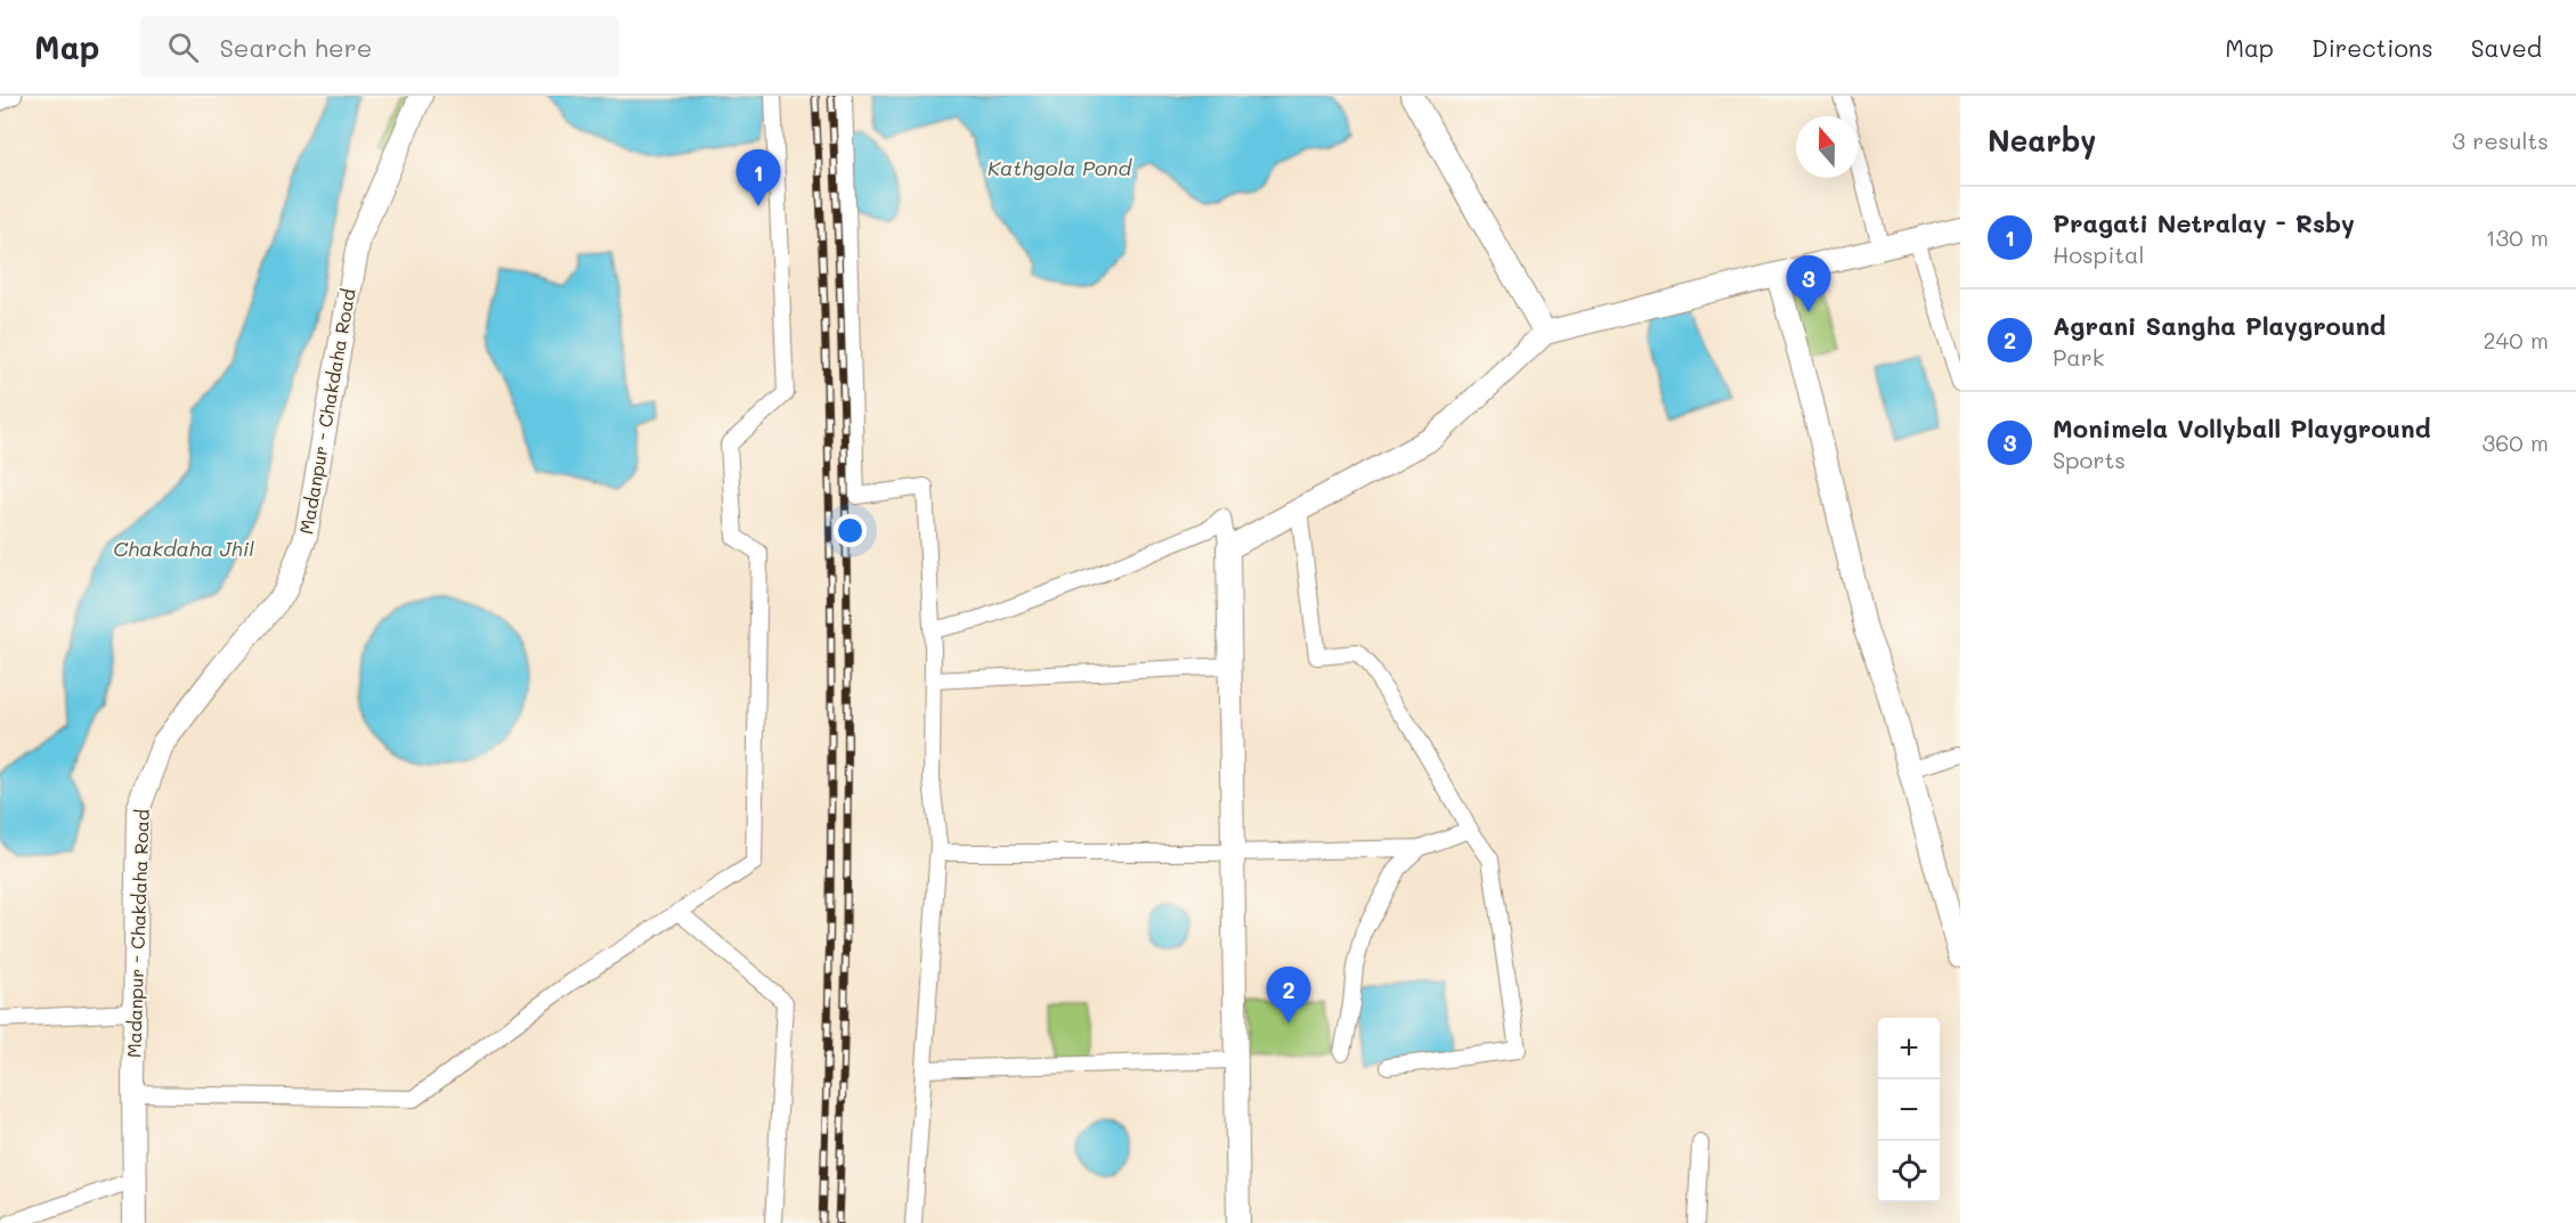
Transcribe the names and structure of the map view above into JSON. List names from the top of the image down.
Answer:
{
  "streets": {
    "main road": ["Madanpur - Chakdaha Road"]
  },
  "water": ["Kathgola Pond", "Chakdaha Jhil"],
  "north": "top",
  "page": {
    "header": "Map",
    "search": "Search here",
    "nav": ["Map", "Directions", "Saved"],
    "heading": ["Nearby", "3 results"],
    "pins": ["1", "3", "2"],
    "list": [
      {
        "mark": "1",
        "name": "Pragati Netralay - Rsby",
        "note": "Hospital",
        "value": "130 m"
      },
      {
        "mark": "2",
        "name": "Agrani Sangha Playground",
        "note": "Park",
        "value": "240 m"
      },
      {
        "mark": "3",
        "name": "Monimela Vollyball Playground",
        "note": "Sports",
        "value": "360 m"
      }
    ],
    "map_buttons": ["+", "−"]
  }
}
